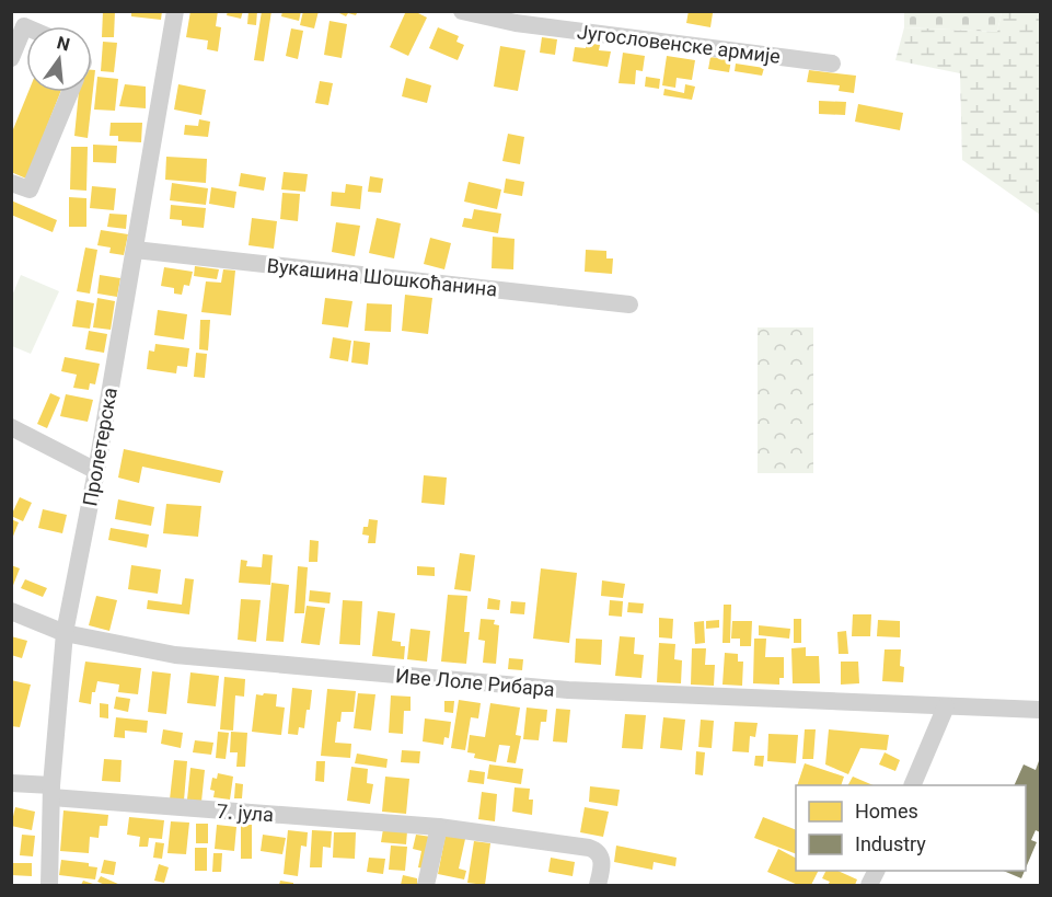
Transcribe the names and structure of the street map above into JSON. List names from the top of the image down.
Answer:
{
  "streets": {
    "street": [
      "Југословенске армије",
      "Вукашина Шошкоћанина",
      "Пролетерска",
      "Иве Лоле Рибара",
      "7. јула"
    ]
  },
  "crossings": [
    ["Вукашина Шошкоћанина", "Пролетерска"],
    ["Пролетерска", "Иве Лоле Рибара"],
    ["Пролетерска", "7. јула"]
  ],
  "legend": ["Homes", "Industry"],
  "north": "top"
}
